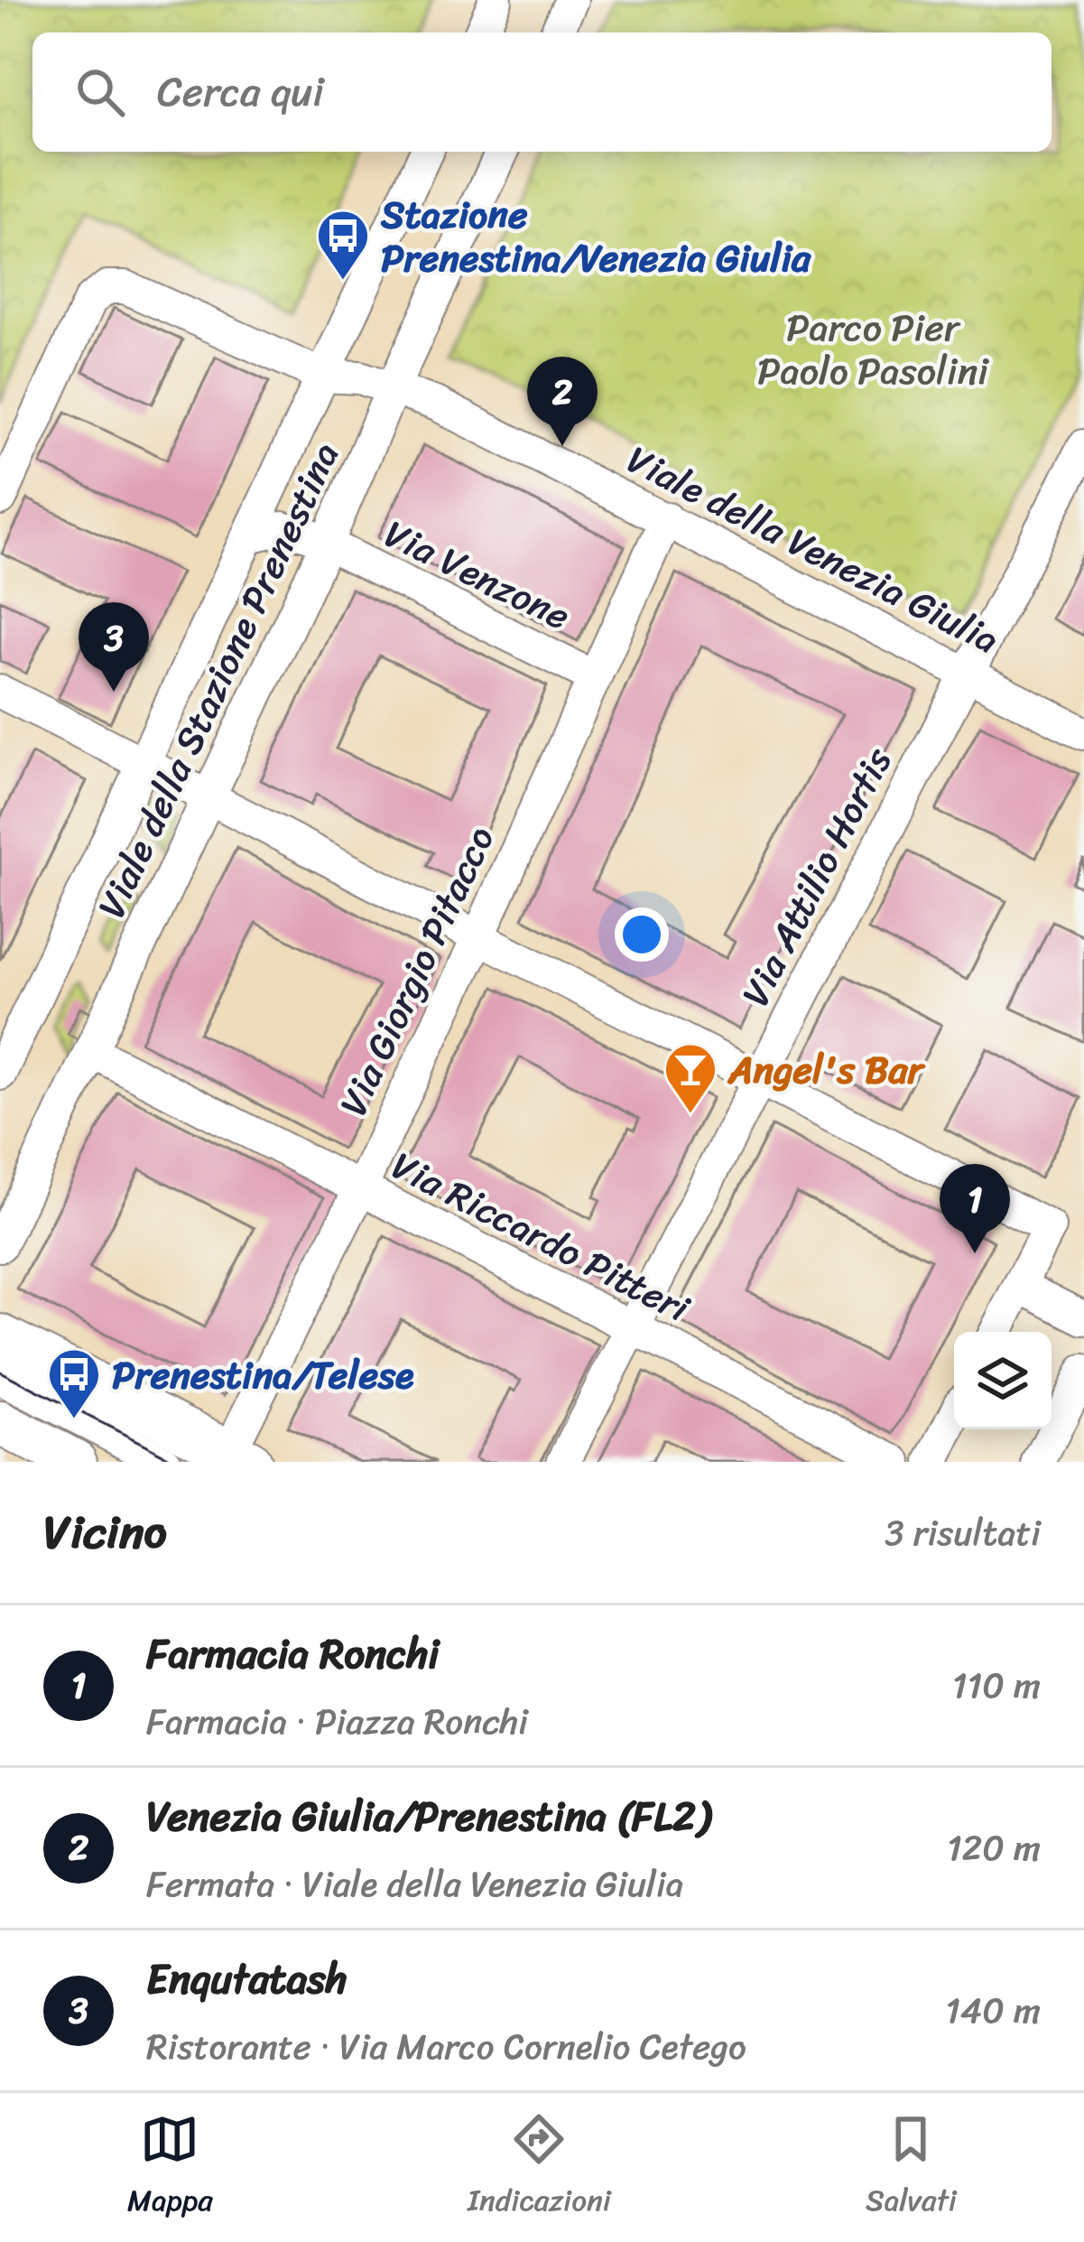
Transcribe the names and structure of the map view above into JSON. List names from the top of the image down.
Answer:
{
  "streets": {
    "street": [
      "Viale della Venezia Giulia",
      "Via Venzone",
      "Viale della Stazione Prenestina",
      "Via Attilio Hortis",
      "Via Giorgio Pitacco",
      "Via Riccardo Pitteri"
    ]
  },
  "crossings": [
    ["Viale della Venezia Giulia", "Viale della Stazione Prenestina"],
    ["Viale della Venezia Giulia", "Via Attilio Hortis"],
    ["Viale della Venezia Giulia", "Via Giorgio Pitacco"],
    ["Via Venzone", "Viale della Stazione Prenestina"],
    ["Via Venzone", "Via Giorgio Pitacco"],
    ["Viale della Stazione Prenestina", "Via Riccardo Pitteri"],
    ["Via Attilio Hortis", "Via Riccardo Pitteri"],
    ["Via Giorgio Pitacco", "Via Riccardo Pitteri"]
  ],
  "parks": ["Parco Pier Paolo Pasolini"],
  "places": {
    "bus stop": ["Stazione Prenestina/Venezia Giulia", "Prenestina/Telese"],
    "bar": ["Angel's Bar"]
  },
  "page": {
    "search": "Cerca qui",
    "pins": ["2", "3", "1"],
    "heading": ["Vicino", "3 risultati"],
    "list": [
      {
        "mark": "1",
        "name": "Farmacia Ronchi",
        "note": "Farmacia · Piazza Ronchi",
        "value": "110 m"
      },
      {
        "mark": "2",
        "name": "Venezia Giulia/Prenestina (FL2)",
        "note": "Fermata · Viale della Venezia Giulia",
        "value": "120 m"
      },
      {
        "mark": "3",
        "name": "Enqutatash",
        "note": "Ristorante · Via Marco Cornelio Cetego",
        "value": "140 m"
      }
    ],
    "nav": ["Mappa", "Indicazioni", "Salvati"]
  }
}
